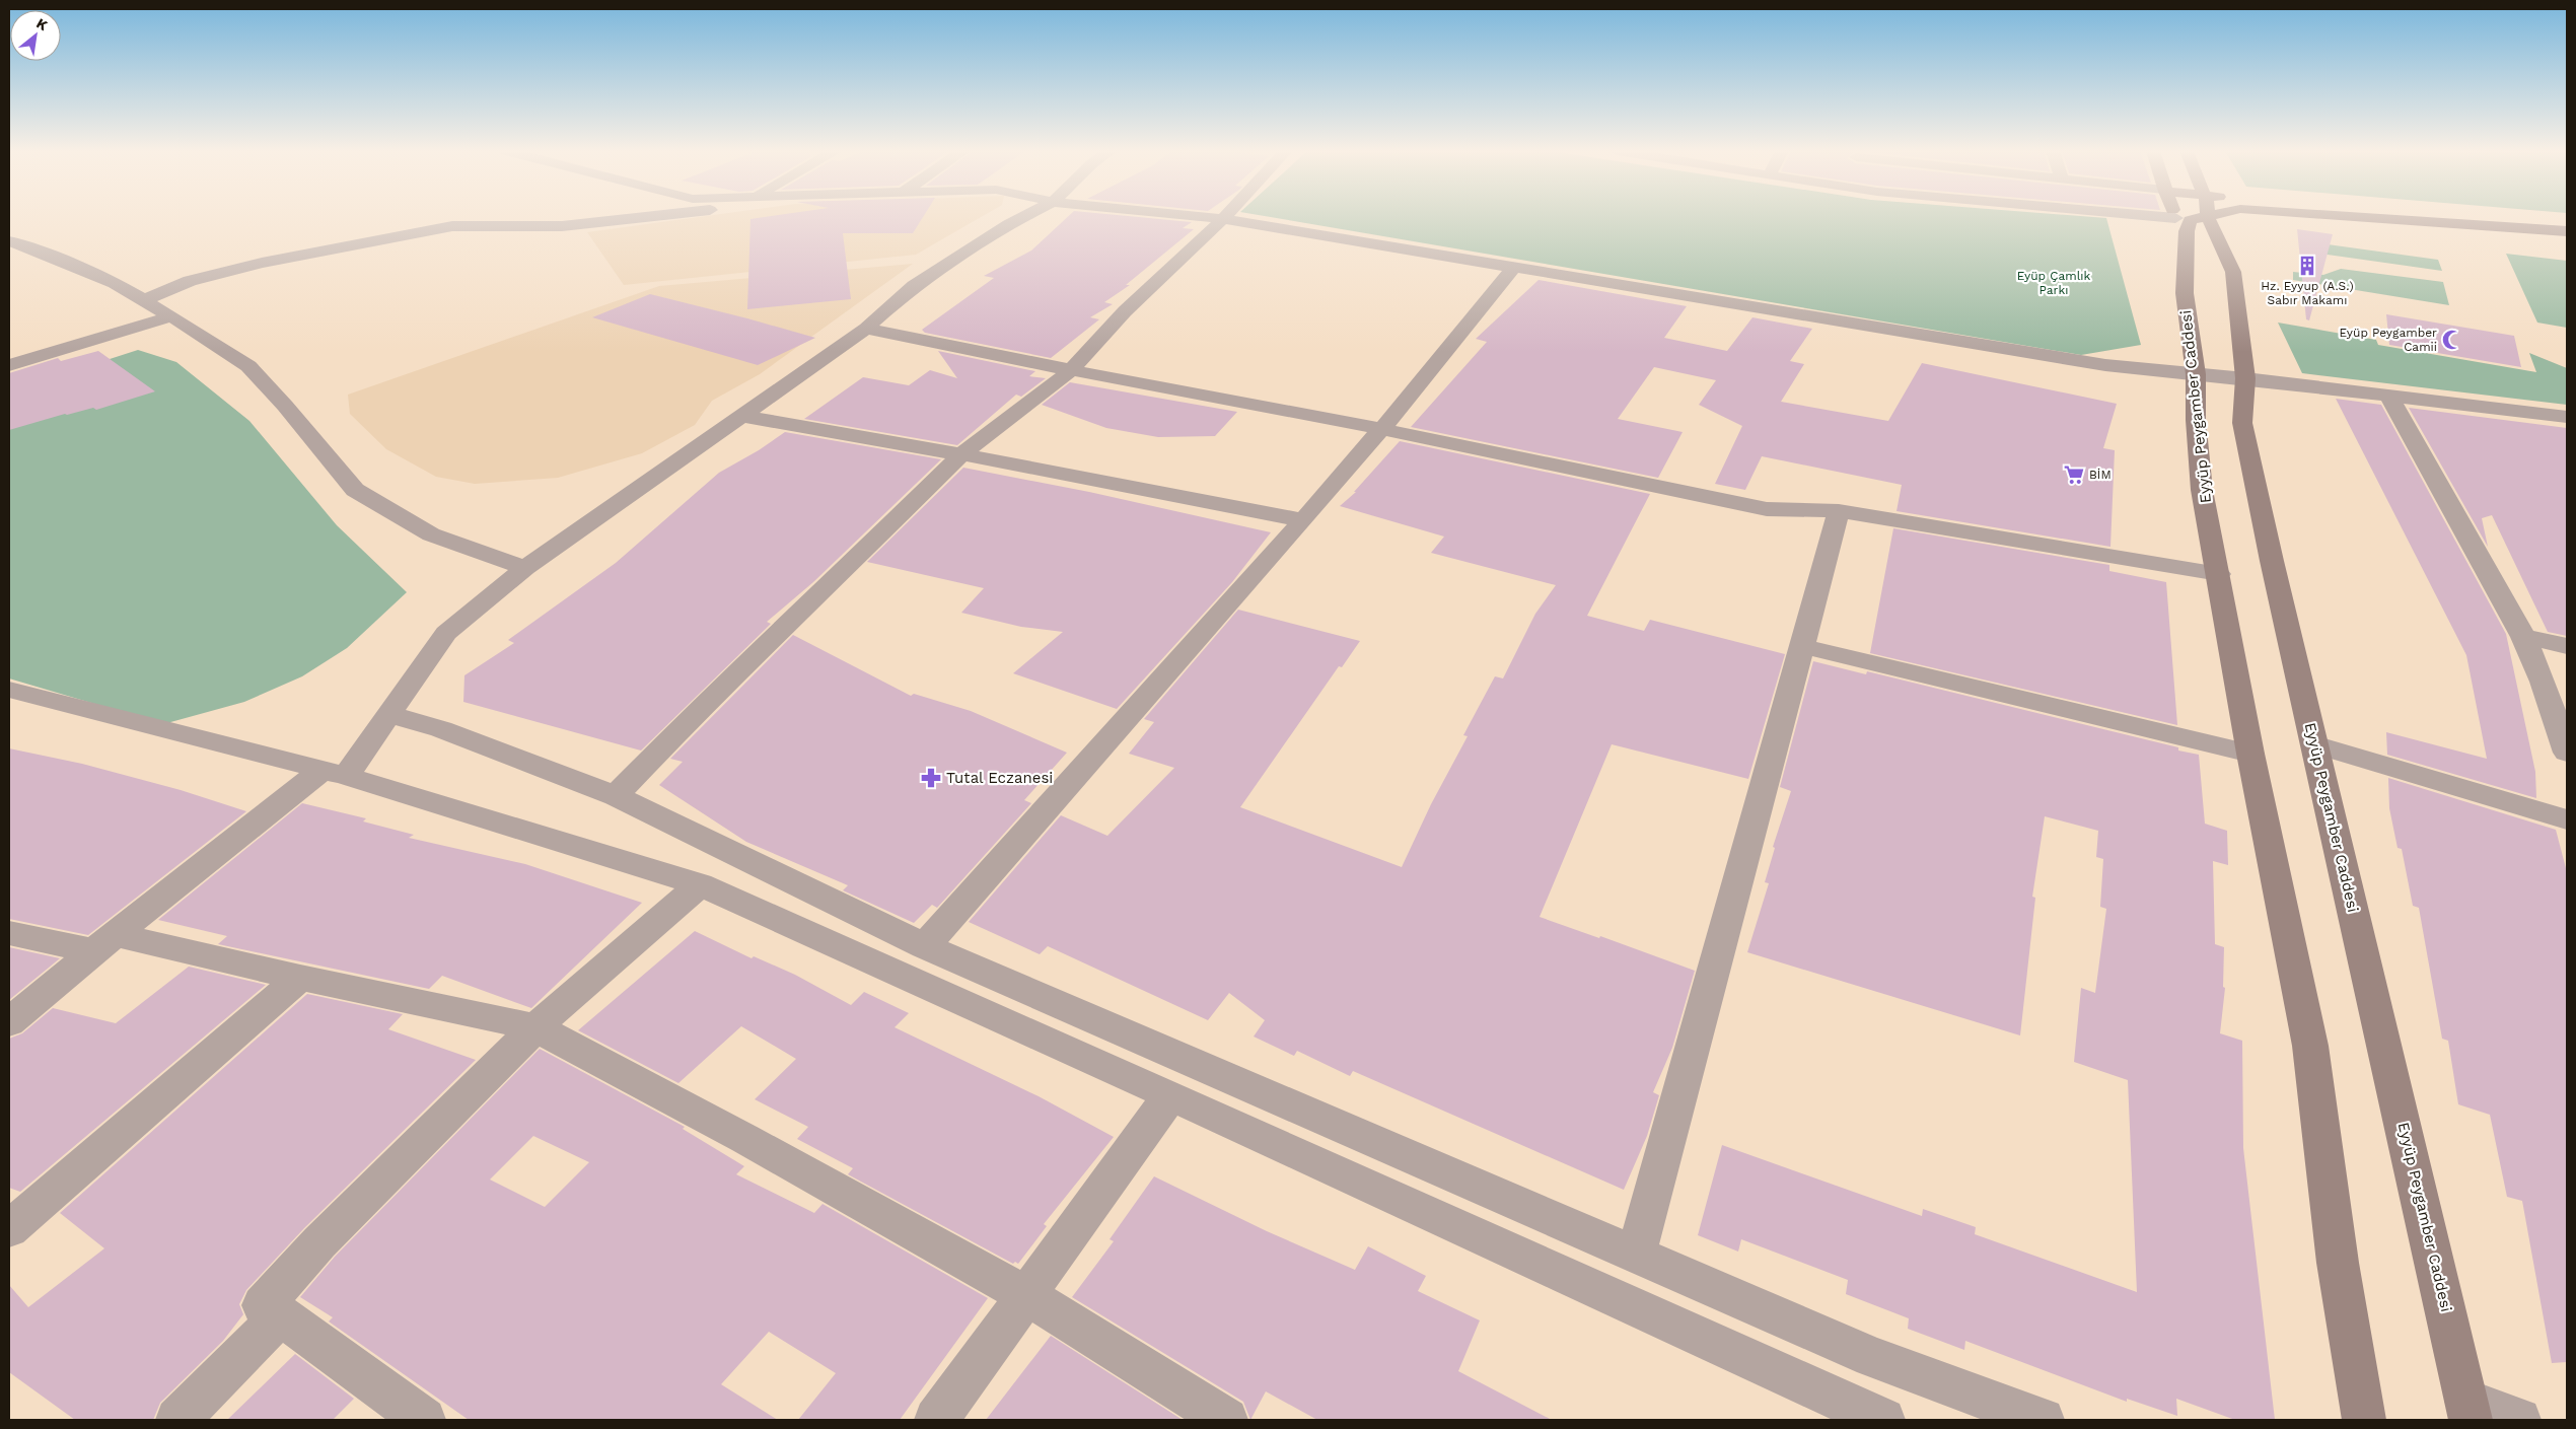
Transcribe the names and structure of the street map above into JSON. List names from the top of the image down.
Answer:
{
  "streets": {
    "main road": ["Eyyüp Peygamber Caddesi"]
  },
  "parks": ["Eyüp Çamlık Parkı"],
  "places": {
    "building": ["Hz. Eyyup (A.S.) Sabır Makamı"],
    "mosque": ["Eyüp Peygamber Camii"],
    "supermarket": ["BİM"],
    "pharmacy": ["Tutal Eczanesi"]
  },
  "north": "top right"
}
